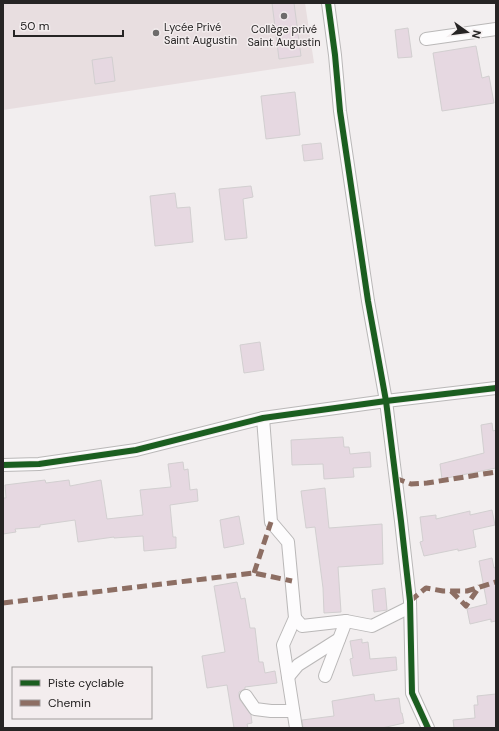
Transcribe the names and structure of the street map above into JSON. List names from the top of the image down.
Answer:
{
  "places": ["Collège privé Saint Augustin", "Lycée Privé Saint Augustin"],
  "legend": ["Piste cyclable", "Chemin"],
  "scale_bar": "50 m",
  "north": "right"
}
